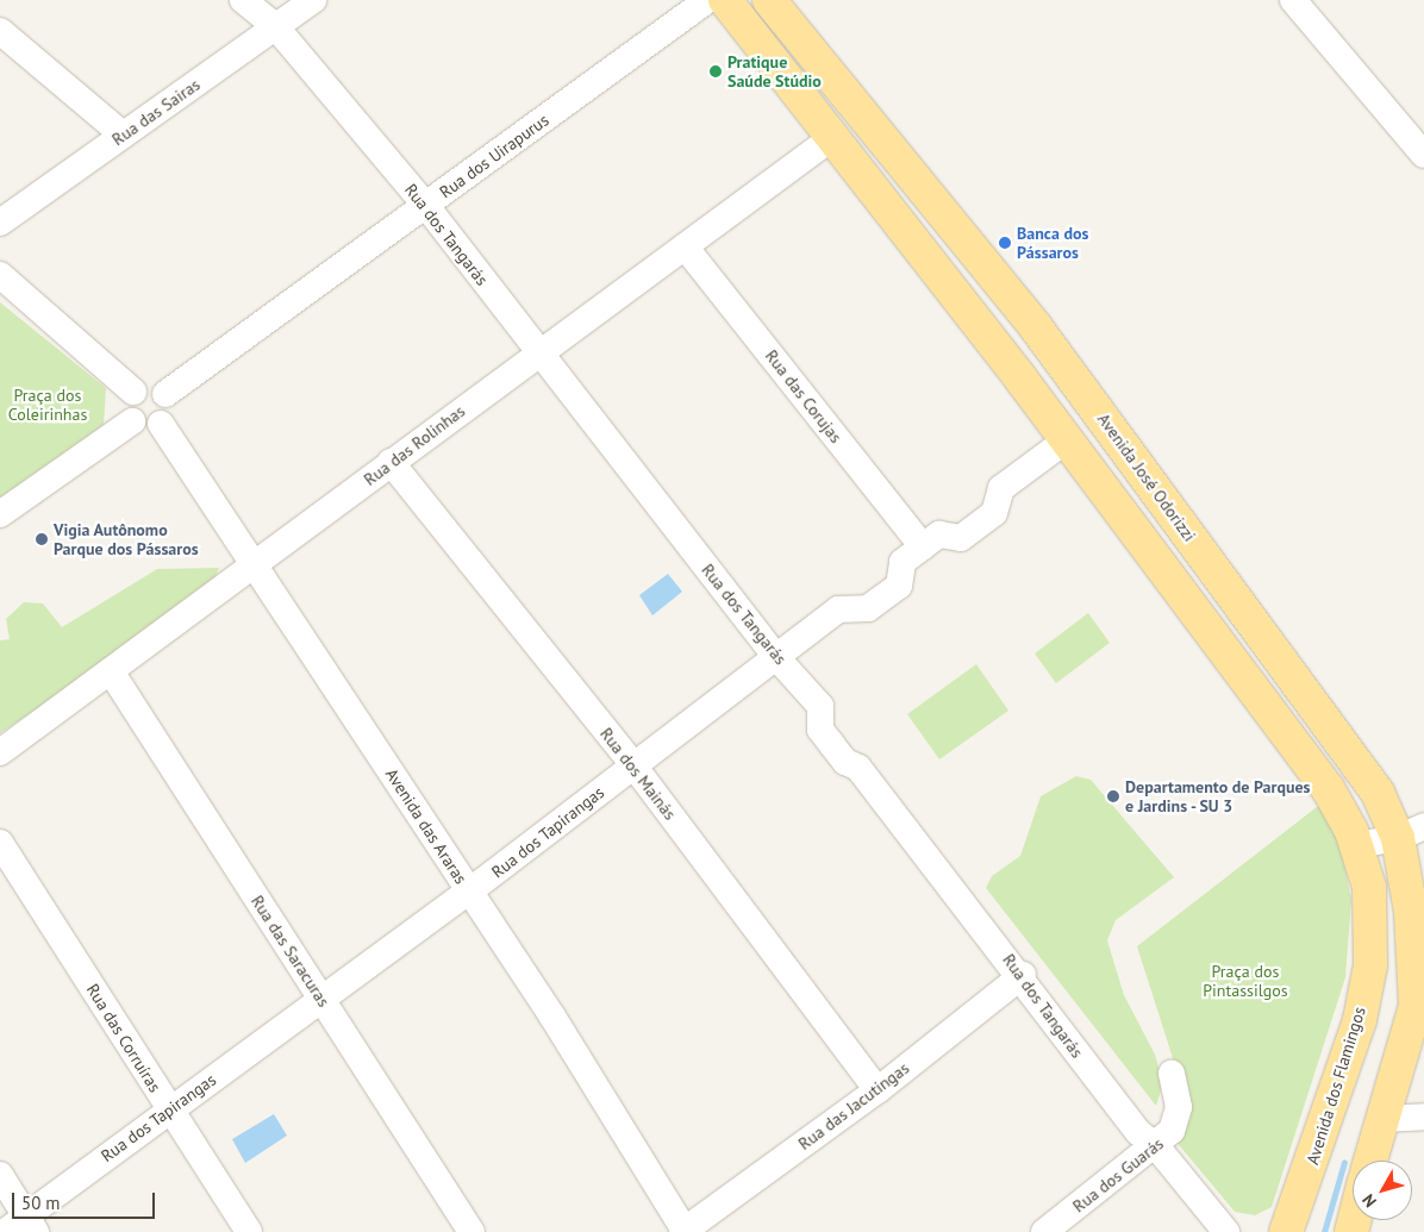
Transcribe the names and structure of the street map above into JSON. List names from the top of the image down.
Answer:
{
  "streets": {
    "main road": ["Avenida José Odorizzi", "Avenida dos Flamingos"],
    "street": [
      "Rua das Sairas",
      "Rua dos Uirapurus",
      "Rua dos Tangarás",
      "Rua das Corujas",
      "Rua das Rolinhas",
      "Rua dos Mainás",
      "Avenida das Araras",
      "Rua dos Tapirangas",
      "Rua das Saracuras",
      "Rua das Corruíras",
      "Rua das Jacutingas",
      "Rua dos Guarás"
    ]
  },
  "crossings": [
    ["Rua das Sairas", "Rua dos Tangarás"],
    ["Rua dos Uirapurus", "Rua dos Tangarás"],
    ["Rua dos Uirapurus", "Avenida das Araras"],
    ["Rua dos Tangarás", "Rua das Rolinhas"],
    ["Rua dos Tangarás", "Rua dos Tapirangas"],
    ["Rua dos Tangarás", "Rua das Jacutingas"],
    ["Rua dos Tangarás", "Rua dos Guarás"],
    ["Rua das Corujas", "Rua das Rolinhas"],
    ["Rua das Corujas", "Rua dos Tapirangas"],
    ["Rua das Rolinhas", "Rua dos Mainás"],
    ["Rua das Rolinhas", "Avenida das Araras"],
    ["Rua das Rolinhas", "Rua das Saracuras"],
    ["Rua dos Mainás", "Rua dos Tapirangas"],
    ["Rua dos Mainás", "Rua das Jacutingas"],
    ["Avenida das Araras", "Rua dos Tapirangas"],
    ["Avenida das Araras", "Rua das Jacutingas"],
    ["Rua dos Tapirangas", "Rua das Saracuras"],
    ["Rua dos Tapirangas", "Rua das Corruíras"]
  ],
  "parks": ["Praça dos Coleirinhas", "Praça dos Pintassilgos"],
  "places": [
    "Pratique Saúde Stúdio",
    "Banca dos Pássaros",
    "Vigia Autônomo Parque dos Pássaros",
    "Departamento de Parques e Jardins - SU 3"
  ],
  "scale_bar": "50 m",
  "north": "bottom left"
}
